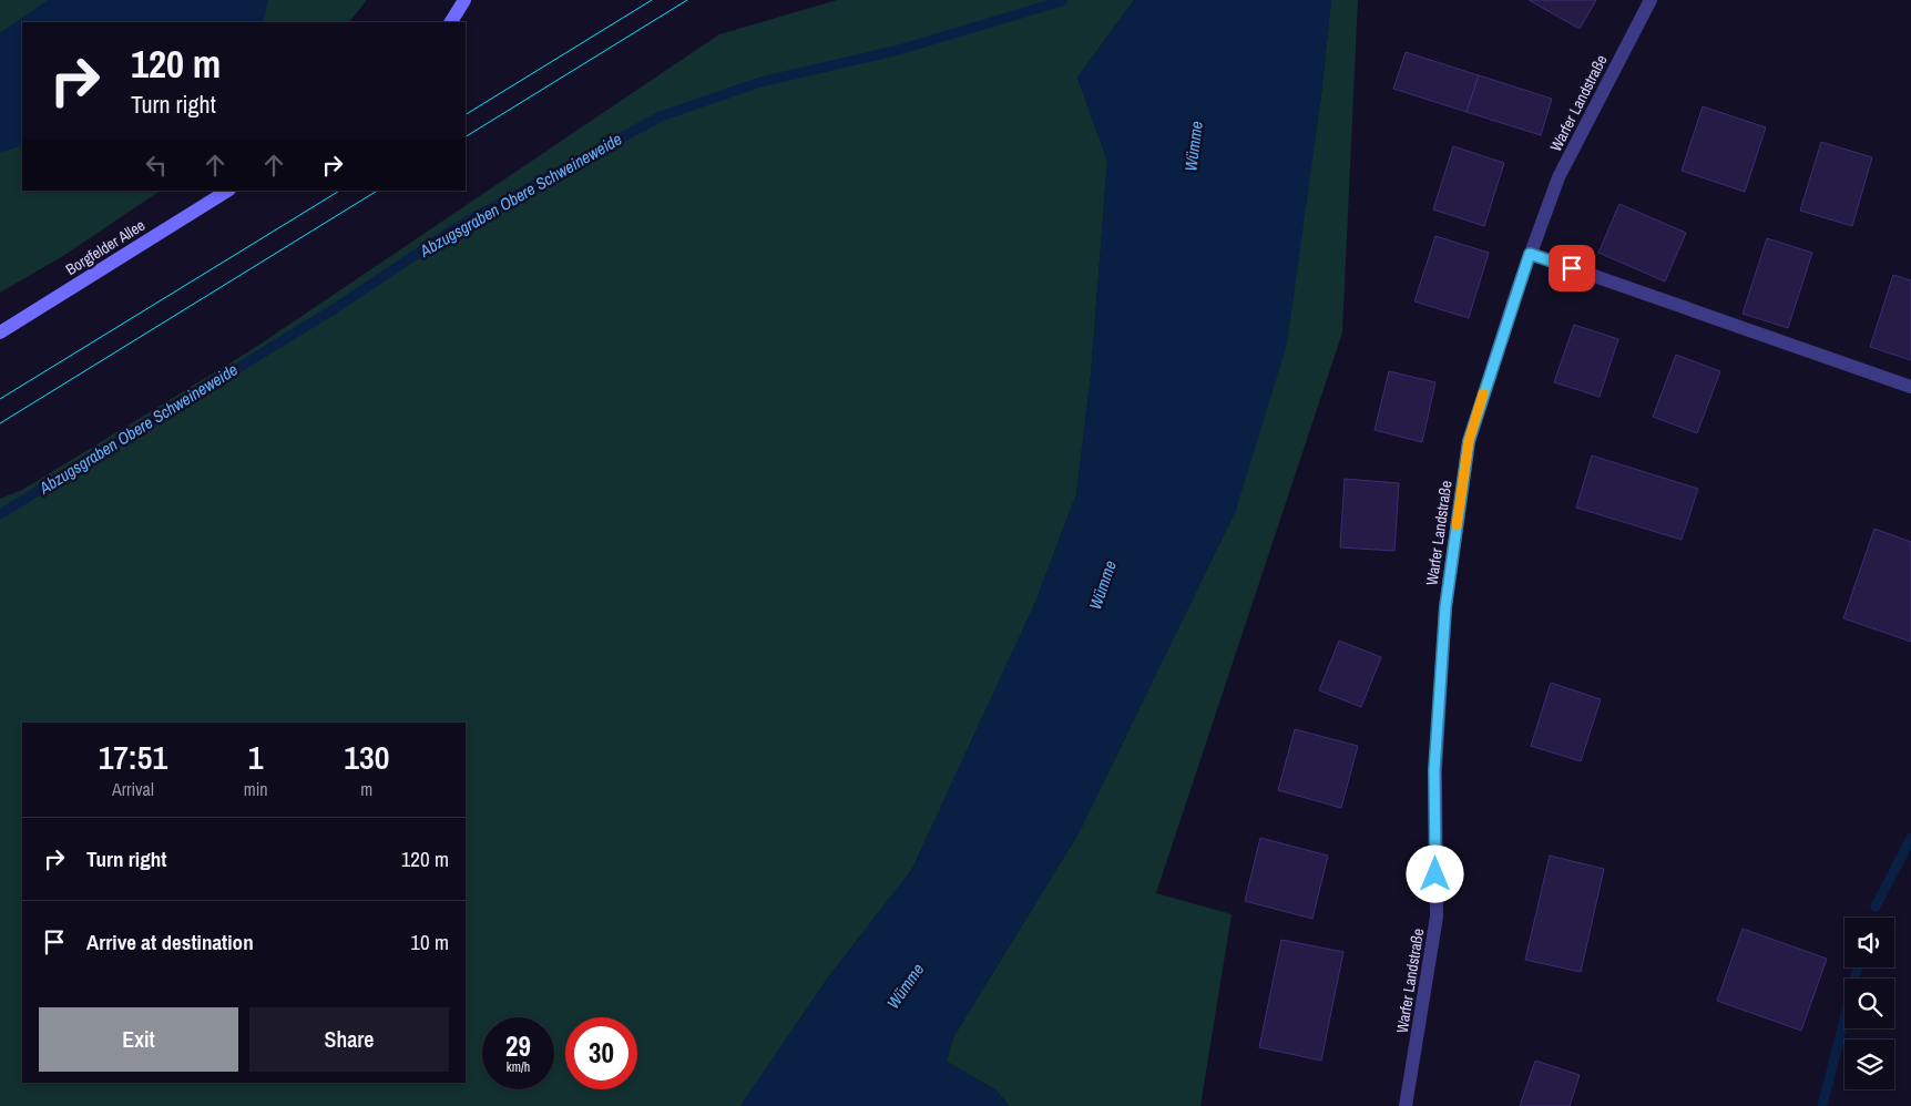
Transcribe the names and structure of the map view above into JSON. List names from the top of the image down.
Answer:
{
  "streets": {
    "main road": ["Borgfelder Allee"],
    "street": ["Warfer Landstraße"]
  },
  "water": ["Wümme", "Abzugsgraben Obere Schweineweide"],
  "page": {
    "turn": ["120 m", "Turn right"],
    "eta": [
      "17:51",
      "Arrival",
      "1",
      "min",
      "130",
      "m"
    ],
    "list": [
      {
        "name": "Turn right",
        "value": "120 m"
      },
      {
        "name": "Arrive at destination",
        "value": "10 m"
      }
    ],
    "buttons": ["Exit", "Share"],
    "speed": "29 km/h",
    "limit": "30"
  }
}
